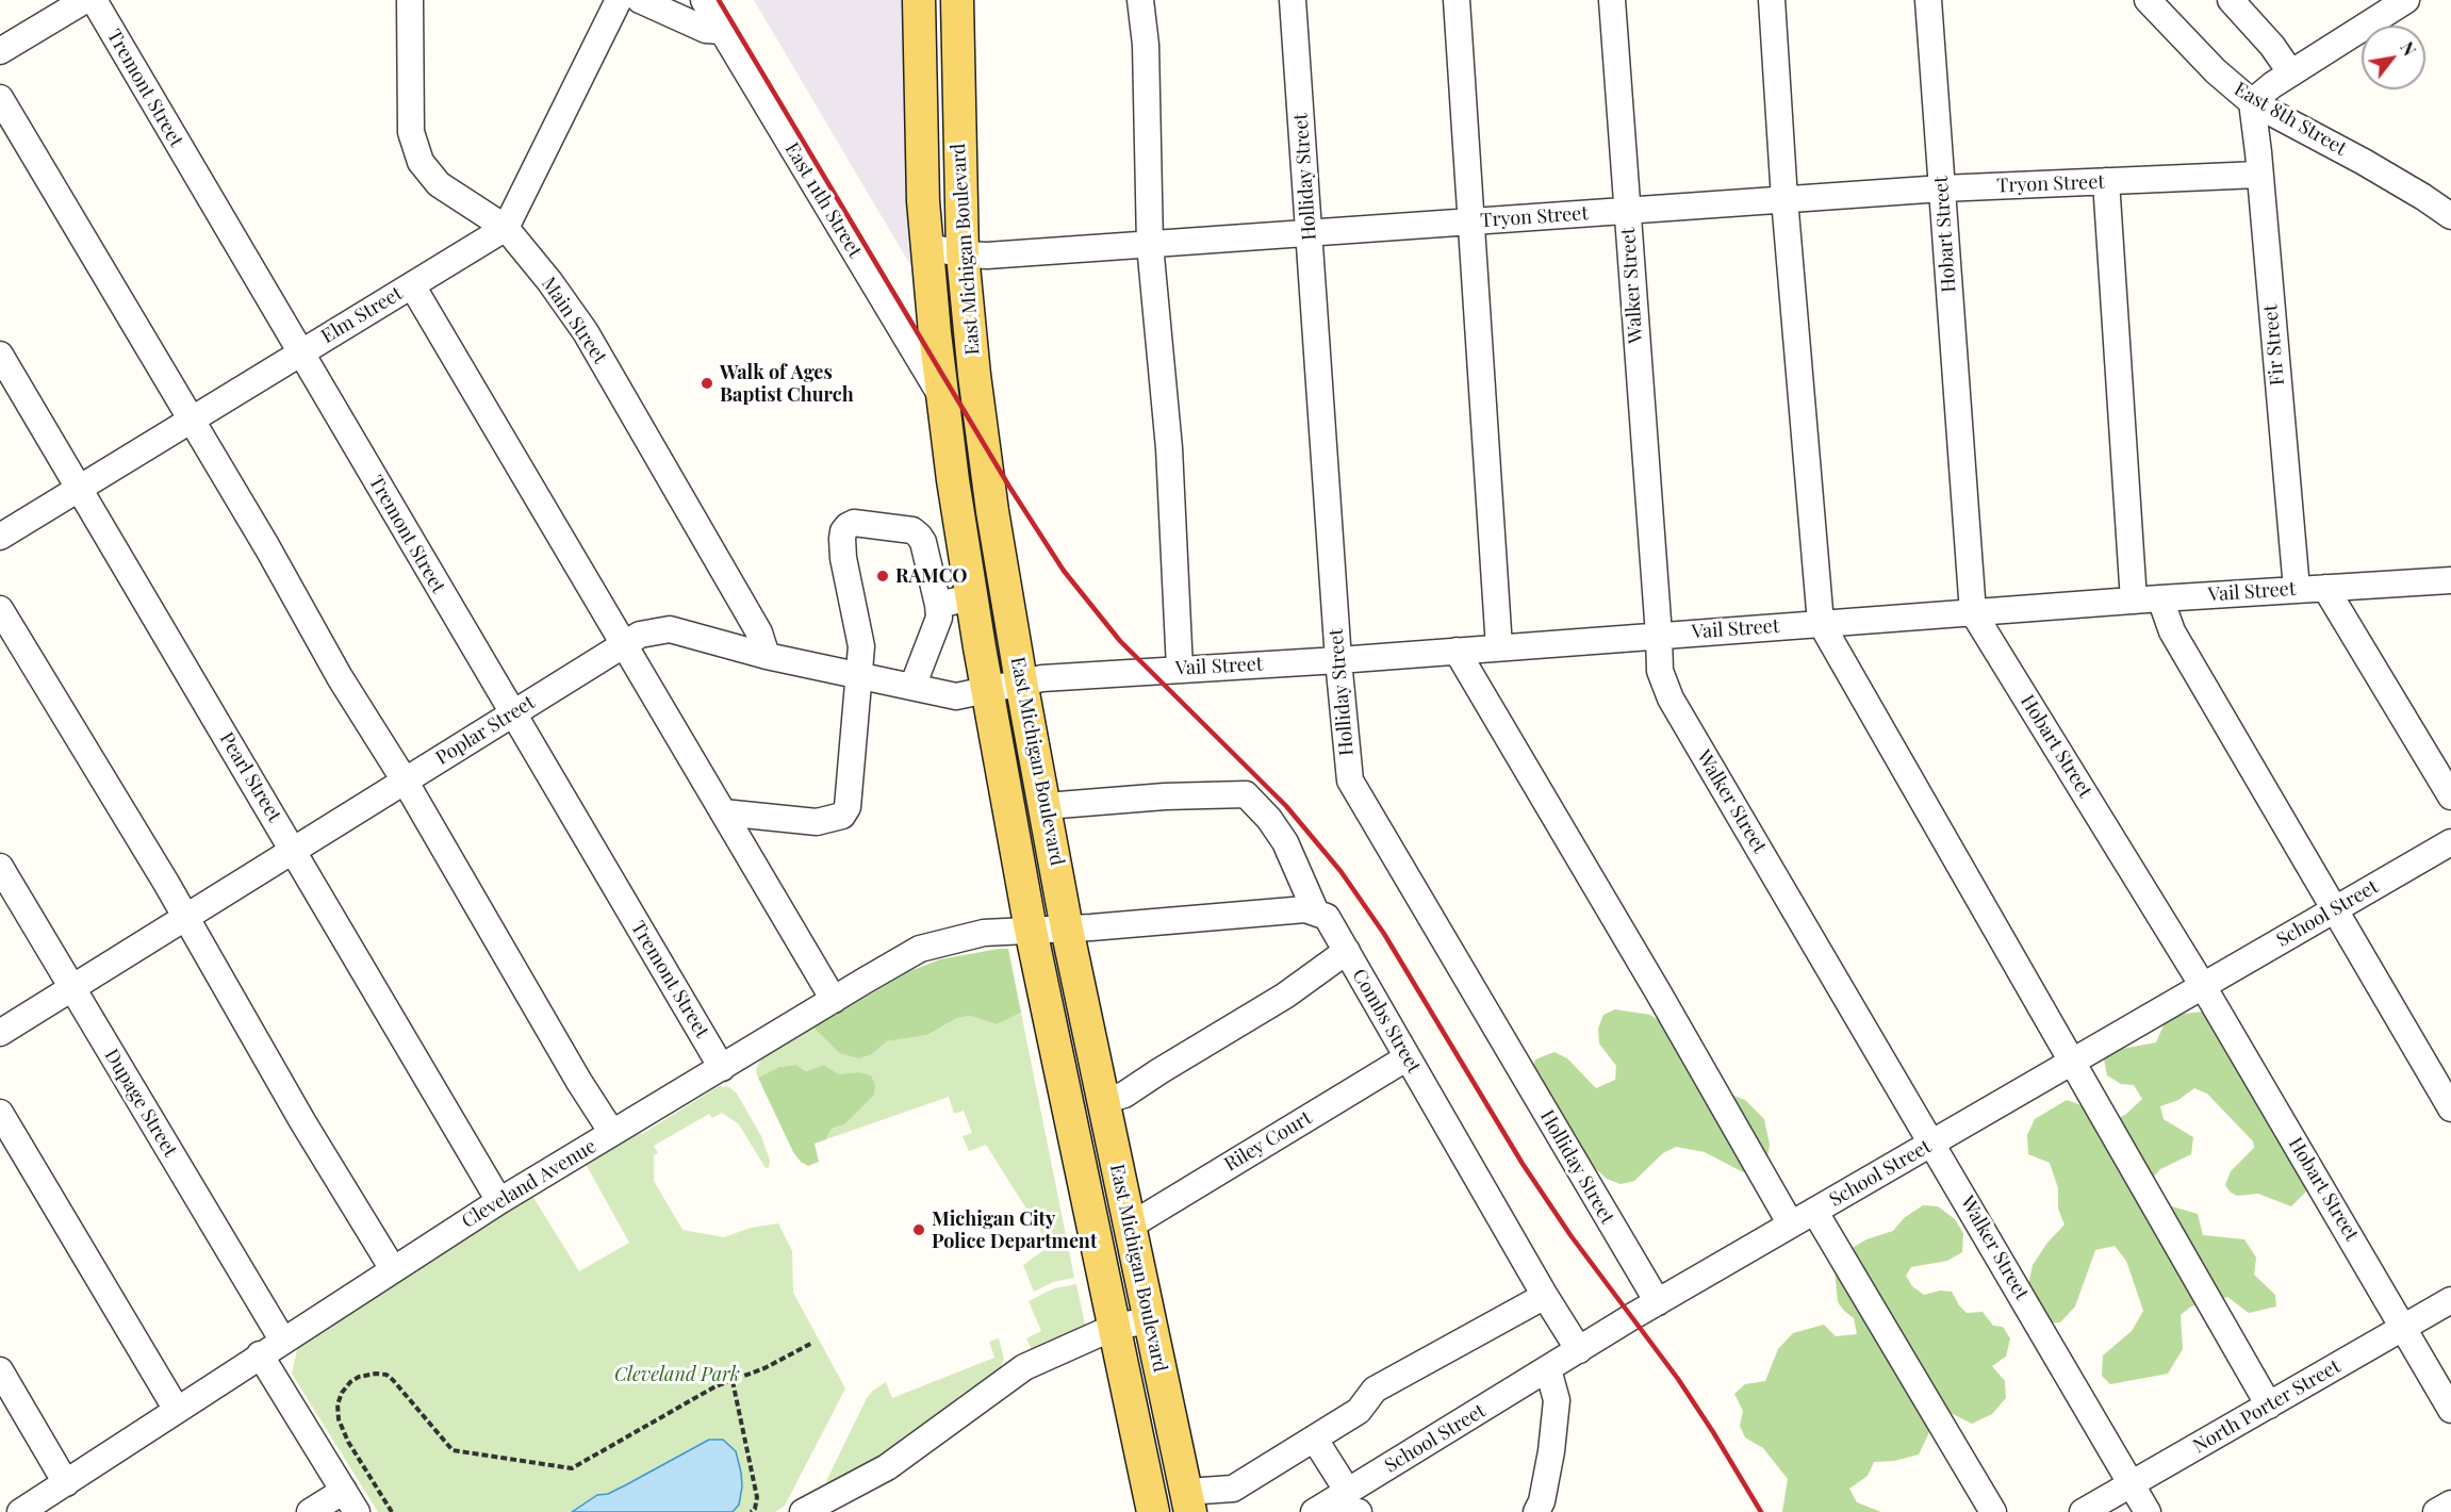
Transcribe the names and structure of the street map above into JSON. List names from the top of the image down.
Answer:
{
  "streets": {
    "main road": ["East Michigan Boulevard"],
    "street": [
      "Tremont Street",
      "East 8th Street",
      "Holliday Street",
      "Tryon Street",
      "East 11th Street",
      "Hobart Street",
      "Walker Street",
      "Elm Street",
      "Main Street",
      "Fir Street",
      "Vail Street",
      "Poplar Street",
      "Pearl Street",
      "School Street",
      "Combs Street",
      "Dupage Street",
      "Riley Court",
      "Cleveland Avenue",
      "North Porter Street"
    ]
  },
  "crossings": [
    ["Tremont Street", "Elm Street"],
    ["Tremont Street", "Poplar Street"],
    ["Tremont Street", "Cleveland Avenue"],
    ["East 8th Street", "Fir Street"],
    ["Holliday Street", "Tryon Street"],
    ["Holliday Street", "Vail Street"],
    ["Holliday Street", "School Street"],
    ["Tryon Street", "Hobart Street"],
    ["Tryon Street", "East Michigan Boulevard"],
    ["Tryon Street", "Walker Street"],
    ["Tryon Street", "Fir Street"],
    ["East 11th Street", "East Michigan Boulevard"],
    ["Hobart Street", "Vail Street"],
    ["Hobart Street", "School Street"],
    ["Hobart Street", "North Porter Street"],
    ["East Michigan Boulevard", "Vail Street"],
    ["East Michigan Boulevard", "Poplar Street"],
    ["East Michigan Boulevard", "Combs Street"],
    ["East Michigan Boulevard", "Riley Court"],
    ["East Michigan Boulevard", "Cleveland Avenue"],
    ["Walker Street", "Vail Street"],
    ["Walker Street", "School Street"],
    ["Walker Street", "North Porter Street"],
    ["Elm Street", "Main Street"],
    ["Elm Street", "Pearl Street"],
    ["Main Street", "Poplar Street"],
    ["Fir Street", "Vail Street"],
    ["Vail Street", "Poplar Street"],
    ["Poplar Street", "Pearl Street"],
    ["Poplar Street", "Dupage Street"],
    ["Pearl Street", "Cleveland Avenue"],
    ["School Street", "Combs Street"],
    ["Combs Street", "Riley Court"],
    ["Dupage Street", "Cleveland Avenue"]
  ],
  "parks": ["Cleveland Park"],
  "places": ["Walk of Ages Baptist Church", "RAMCO", "Michigan City Police Department"],
  "north": "top right"
}
